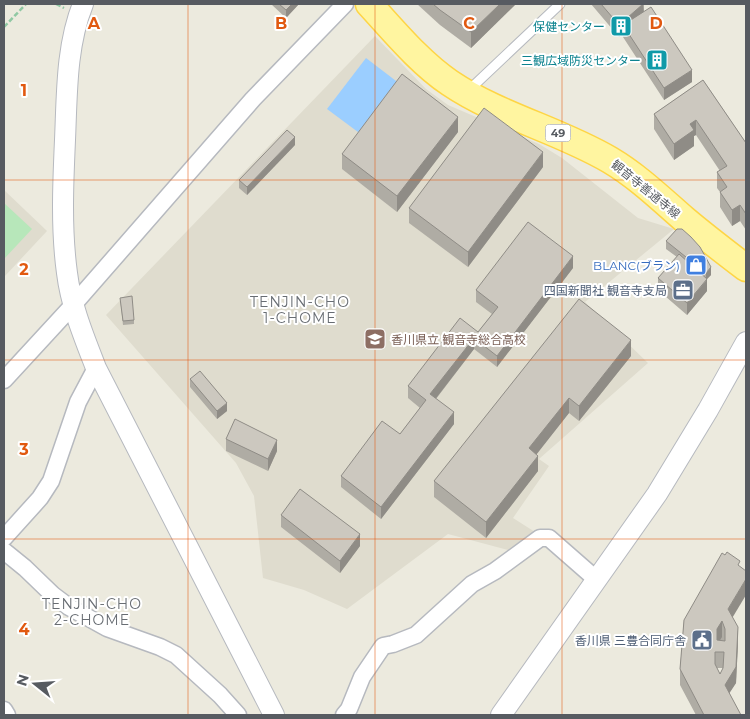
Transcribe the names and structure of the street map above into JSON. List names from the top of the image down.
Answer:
{
  "streets": {
    "main road": ["49", "観音寺善通寺線"]
  },
  "districts": ["TENJIN-CHO 1-CHOME", "TENJIN-CHO 2-CHOME"],
  "places": {
    "building": ["保健センター", "三観広域防災センター"],
    "shop": ["BLANC(ブラン)"],
    "office": ["四国新聞社 観音寺支局"],
    "school or university": ["香川県立 観音寺総合高校"],
    "public building": ["香川県 三豊合同庁舎"]
  },
  "north": "left",
  "grid": {
    "columns": [
      "A",
      "B",
      "C",
      "D"
    ],
    "rows": [
      "1",
      "2",
      "3",
      "4"
    ]
  }
}
